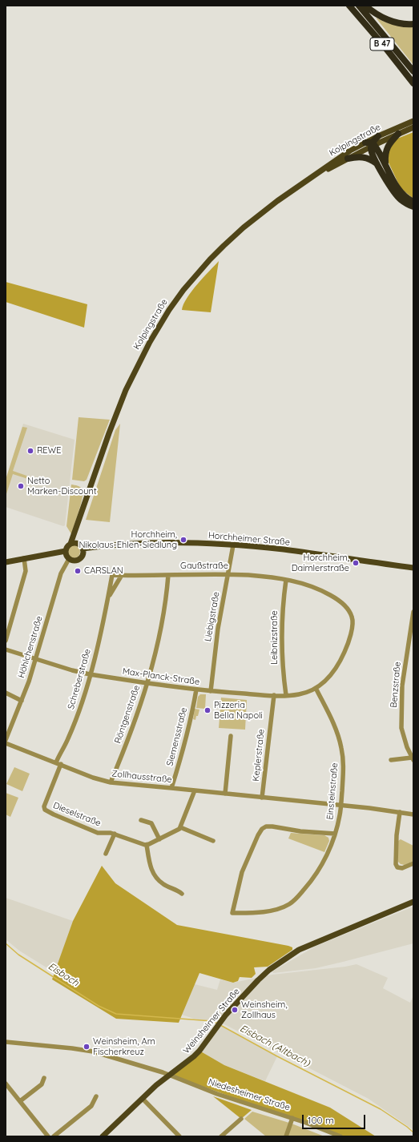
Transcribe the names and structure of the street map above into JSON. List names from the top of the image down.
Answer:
{
  "streets": {
    "highway": ["B 47"],
    "main road": ["Kolpingstraße", "Horchheimer Straße", "Weinsheimer Straße"],
    "street": [
      "Gaußstraße",
      "Liebigstraße",
      "Leibnizstraße",
      "Höhlchenstraße",
      "Max-Planck-Straße",
      "Schreberstraße",
      "Benzstraße",
      "Röntgenstraße",
      "Siemensstraße",
      "Keplerstraße",
      "Zollhausstraße",
      "Einsteinstraße",
      "Dieselstraße",
      "Niedesheimer Straße"
    ]
  },
  "crossings": [
    ["Kolpingstraße", "Horchheimer Straße"],
    ["Kolpingstraße", "Höhlchenstraße"],
    ["Horchheimer Straße", "Liebigstraße"],
    ["Horchheimer Straße", "Höhlchenstraße"],
    ["Gaußstraße", "Liebigstraße"],
    ["Gaußstraße", "Leibnizstraße"],
    ["Gaußstraße", "Max-Planck-Straße"],
    ["Gaußstraße", "Schreberstraße"],
    ["Gaußstraße", "Röntgenstraße"],
    ["Gaußstraße", "Einsteinstraße"],
    ["Liebigstraße", "Max-Planck-Straße"],
    ["Leibnizstraße", "Max-Planck-Straße"],
    ["Höhlchenstraße", "Max-Planck-Straße"],
    ["Max-Planck-Straße", "Schreberstraße"],
    ["Max-Planck-Straße", "Röntgenstraße"],
    ["Max-Planck-Straße", "Siemensstraße"],
    ["Max-Planck-Straße", "Keplerstraße"],
    ["Max-Planck-Straße", "Einsteinstraße"],
    ["Schreberstraße", "Zollhausstraße"],
    ["Röntgenstraße", "Zollhausstraße"],
    ["Siemensstraße", "Zollhausstraße"],
    ["Keplerstraße", "Zollhausstraße"],
    ["Zollhausstraße", "Einsteinstraße"],
    ["Zollhausstraße", "Dieselstraße"],
    ["Weinsheimer Straße", "Niedesheimer Straße"]
  ],
  "water": ["Eisbach", "Eisbach (Altbach)"],
  "places": [
    "REWE",
    "Netto Marken-Discount",
    "Horchheim, Nikolaus-Ehlen-Siedlung",
    "Horchheim, Daimlerstraße",
    "CARSLAN",
    "Pizzeria Bella Napoli",
    "Weinsheim, Zollhaus",
    "Weinsheim, Am Fischerkreuz"
  ],
  "scale_bar": "100 m"
}
